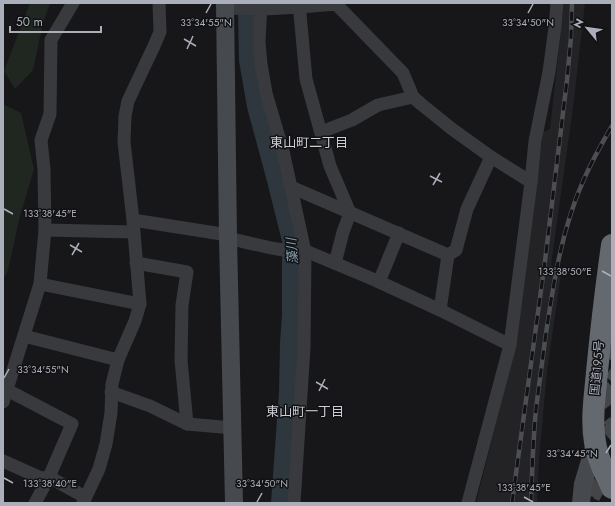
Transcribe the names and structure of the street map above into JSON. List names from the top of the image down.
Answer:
{
  "streets": {
    "highway": ["国道195号"]
  },
  "districts": ["東山町二丁目", "東山町一丁目"],
  "water": ["藻川"],
  "scale_bar": "50 m",
  "north": "top left",
  "coordinates": [
    "33°34'55\"N",
    "33°34'50\"N",
    "133°38'45\"E",
    "133°38'50\"E",
    "33°34'45\"N",
    "133°38'40\"E"
  ]
}
